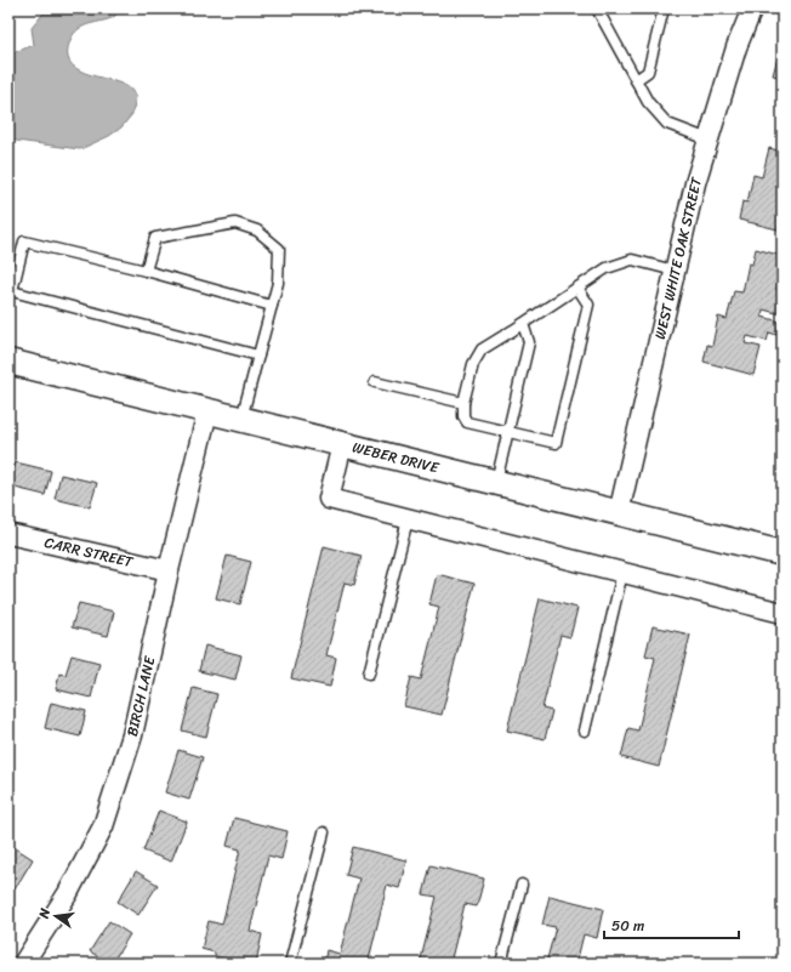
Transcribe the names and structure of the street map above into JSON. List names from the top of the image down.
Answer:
{
  "streets": {
    "street": [
      "WEST WHITE OAK STREET",
      "WEBER DRIVE",
      "CARR STREET",
      "BIRCH LANE"
    ]
  },
  "crossings": [
    ["WEST WHITE OAK STREET", "WEBER DRIVE"],
    ["WEBER DRIVE", "BIRCH LANE"],
    ["CARR STREET", "BIRCH LANE"]
  ],
  "scale_bar": "50 m",
  "north": "left"
}
